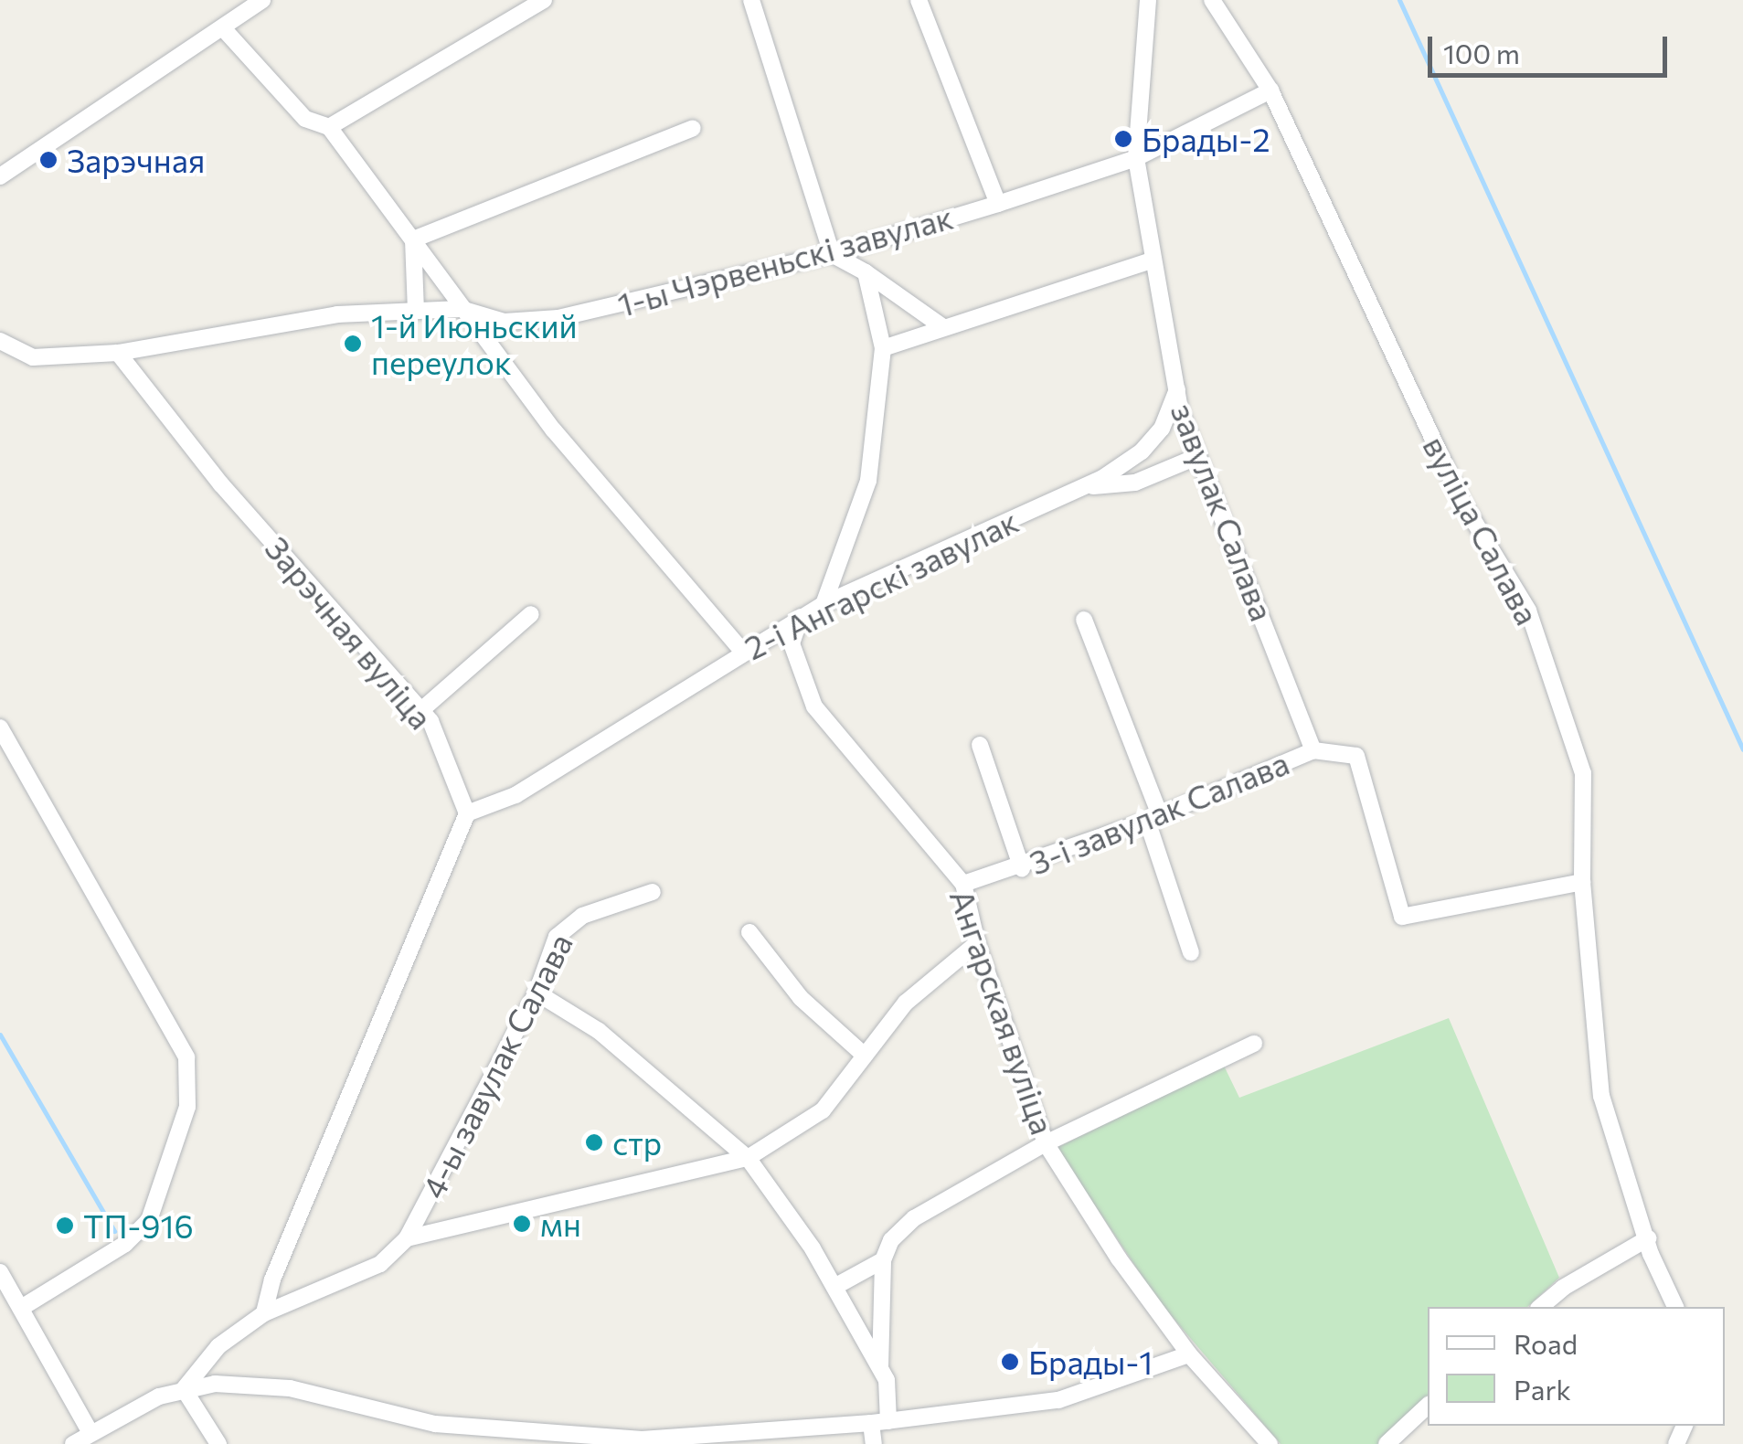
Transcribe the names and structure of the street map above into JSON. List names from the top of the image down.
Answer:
{
  "streets": {
    "street": [
      "1-ы Чэрвеньскі завулак",
      "завулак Салава",
      "вуліца Салава",
      "2-і Ангарскі завулак",
      "Зарэчная вуліца",
      "3-і завулак Салава",
      "Ангарская вуліца",
      "4-ы завулак Салава"
    ]
  },
  "crossings": [
    ["1-ы Чэрвеньскі завулак", "завулак Салава"],
    ["1-ы Чэрвеньскі завулак", "вуліца Салава"],
    ["1-ы Чэрвеньскі завулак", "Зарэчная вуліца"],
    ["завулак Салава", "2-і Ангарскі завулак"],
    ["завулак Салава", "3-і завулак Салава"],
    ["вуліца Салава", "3-і завулак Салава"],
    ["2-і Ангарскі завулак", "Зарэчная вуліца"],
    ["2-і Ангарскі завулак", "Ангарская вуліца"],
    ["3-і завулак Салава", "Ангарская вуліца"]
  ],
  "places": [
    "Брады-2",
    "Зарэчная",
    "1-й Июньский переулок",
    "стр",
    "мн",
    "ТП-916",
    "Брады-1"
  ],
  "legend": ["Road", "Park"],
  "scale_bar": "100 m"
}
